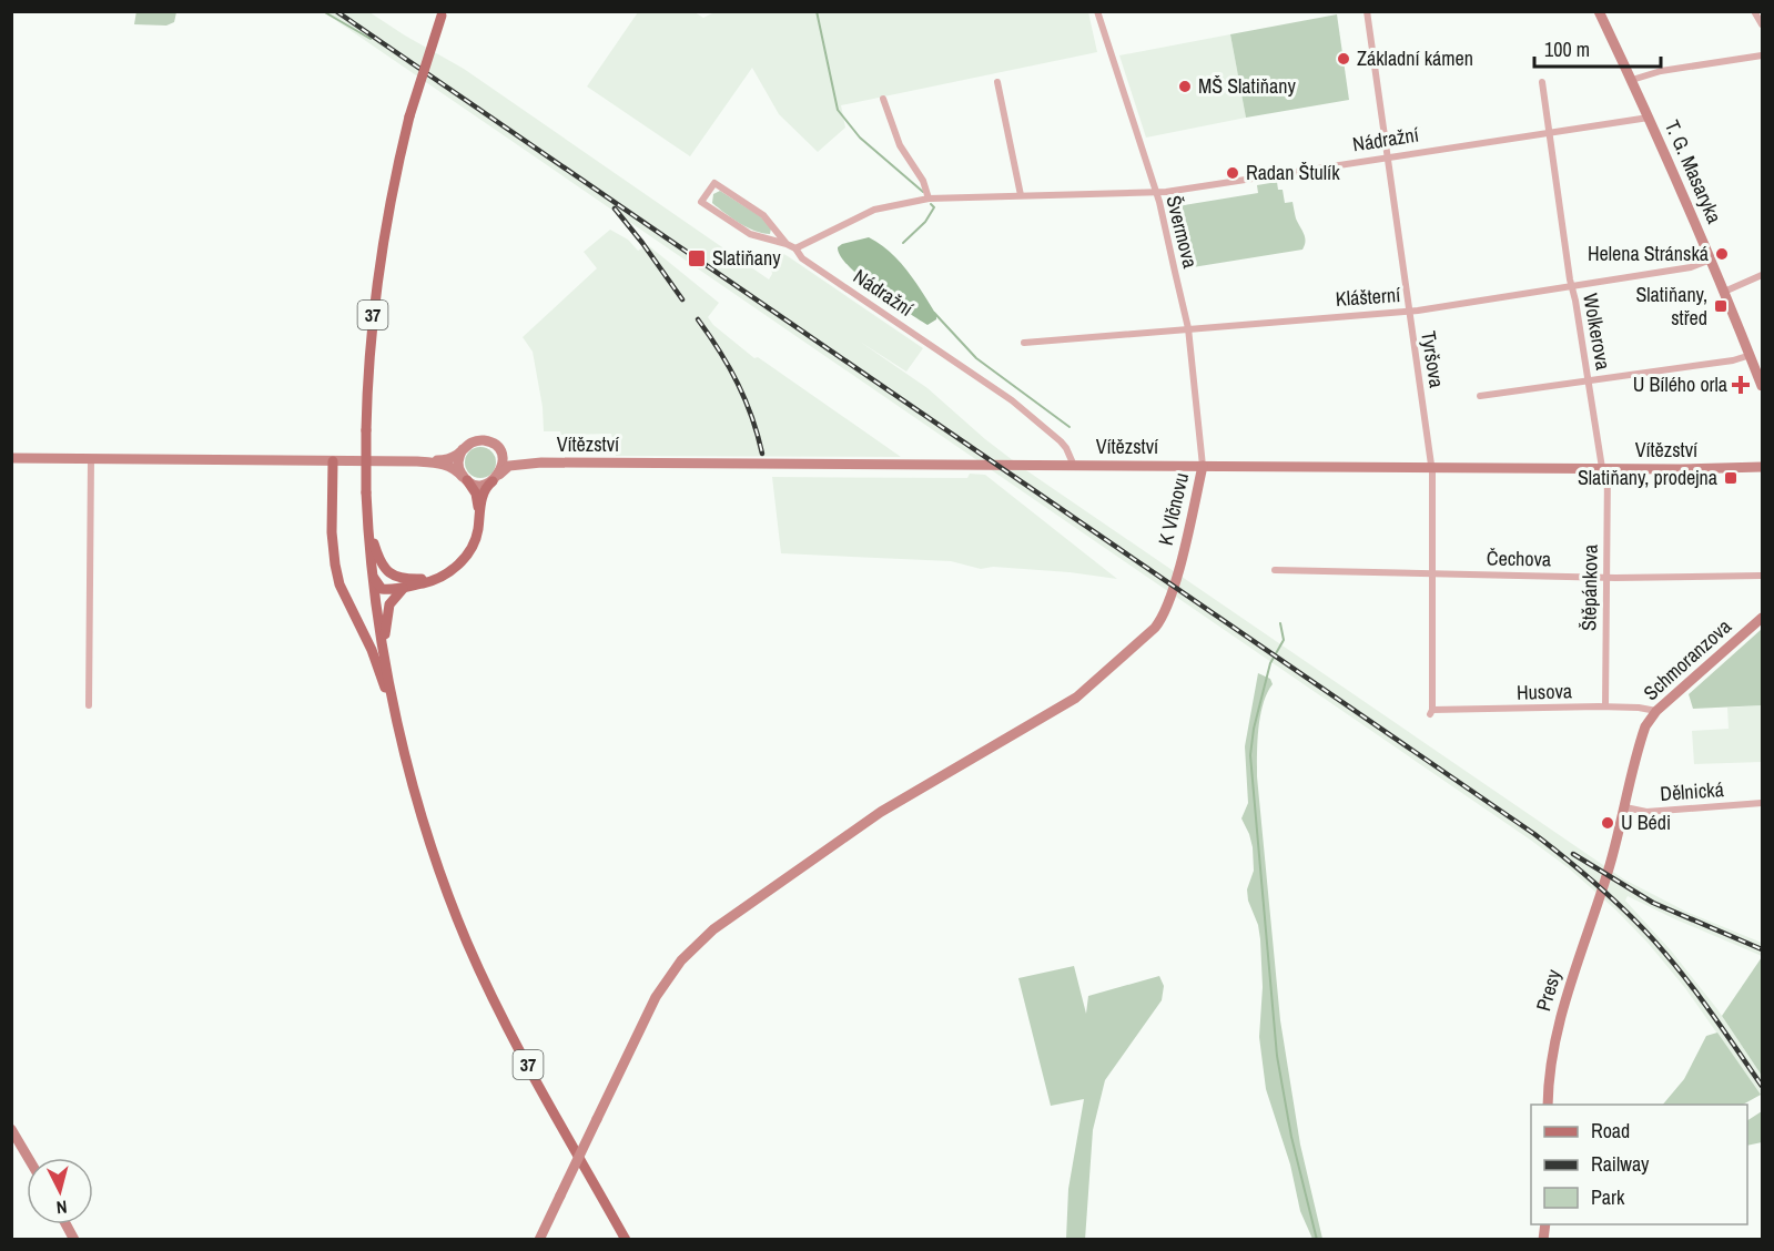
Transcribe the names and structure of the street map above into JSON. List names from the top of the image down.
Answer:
{
  "streets": {
    "main road": [
      "T. G. Masaryka",
      "37",
      "Vítězství",
      "K Vlčnovu",
      "Schmoranzova",
      "Presy"
    ],
    "street": [
      "Nádražní",
      "Švermova",
      "Klášterní",
      "Wolkerova",
      "Tyršova",
      "Čechova",
      "Štěpánkova",
      "Husova",
      "Dělnická"
    ]
  },
  "crossings": [
    ["Nádražní", "T. G. Masaryka"],
    ["Nádražní", "Švermova"],
    ["Nádražní", "Wolkerova"],
    ["Nádražní", "Tyršova"],
    ["Nádražní", "Vítězství"],
    ["T. G. Masaryka", "Klášterní"],
    ["Švermova", "Klášterní"],
    ["Švermova", "Vítězství"],
    ["Švermova", "K Vlčnovu"],
    ["Klášterní", "Wolkerova"],
    ["Klášterní", "Tyršova"],
    ["Wolkerova", "Vítězství"],
    ["Wolkerova", "Štěpánkova"],
    ["Tyršova", "Vítězství"],
    ["Tyršova", "Čechova"],
    ["Tyršova", "Husova"],
    ["Vítězství", "K Vlčnovu"],
    ["Vítězství", "Štěpánkova"],
    ["Čechova", "Štěpánkova"],
    ["Štěpánkova", "Husova"],
    ["Schmoranzova", "Husova"],
    ["Schmoranzova", "Dělnická"],
    ["Schmoranzova", "Presy"]
  ],
  "places": {
    "other": [
      "Základní kámen",
      "MŠ Slatiňany",
      "Radan Štulík",
      "Helena Stránská",
      "U Bédi"
    ],
    "transit": ["Slatiňany", "Slatiňany, střed", "Slatiňany, prodejna"],
    "health": ["U Bílého orla"]
  },
  "legend": ["Road", "Railway", "Park"],
  "scale_bar": "100 m",
  "north": "bottom"
}
